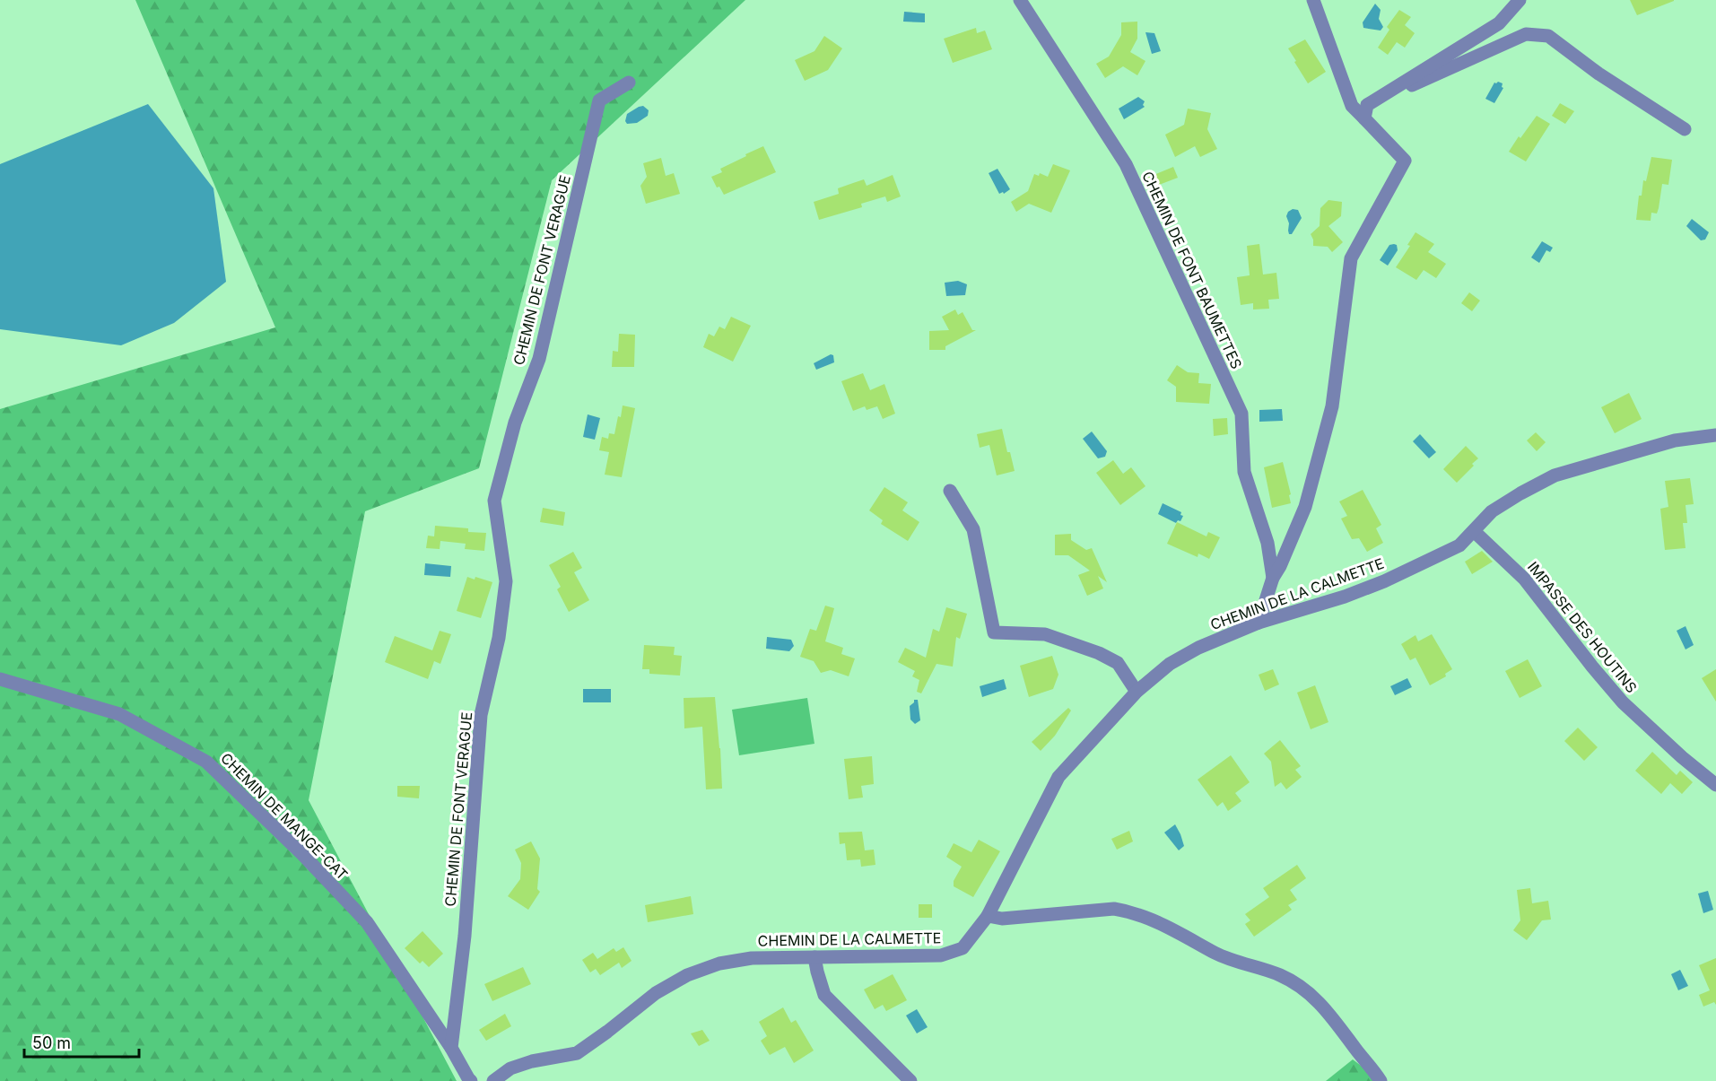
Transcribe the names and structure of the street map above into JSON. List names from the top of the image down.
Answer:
{
  "streets": {
    "street": [
      "CHEMIN DE FONT VERAGUE",
      "CHEMIN DE FONT BAUMETTES",
      "CHEMIN DE LA CALMETTE",
      "IMPASSE DES HOUTINS",
      "CHEMIN DE MANGE-CAT"
    ]
  },
  "crossings": [
    ["CHEMIN DE FONT VERAGUE", "CHEMIN DE MANGE-CAT"],
    ["CHEMIN DE LA CALMETTE", "IMPASSE DES HOUTINS"]
  ],
  "scale_bar": "50 m"
}
